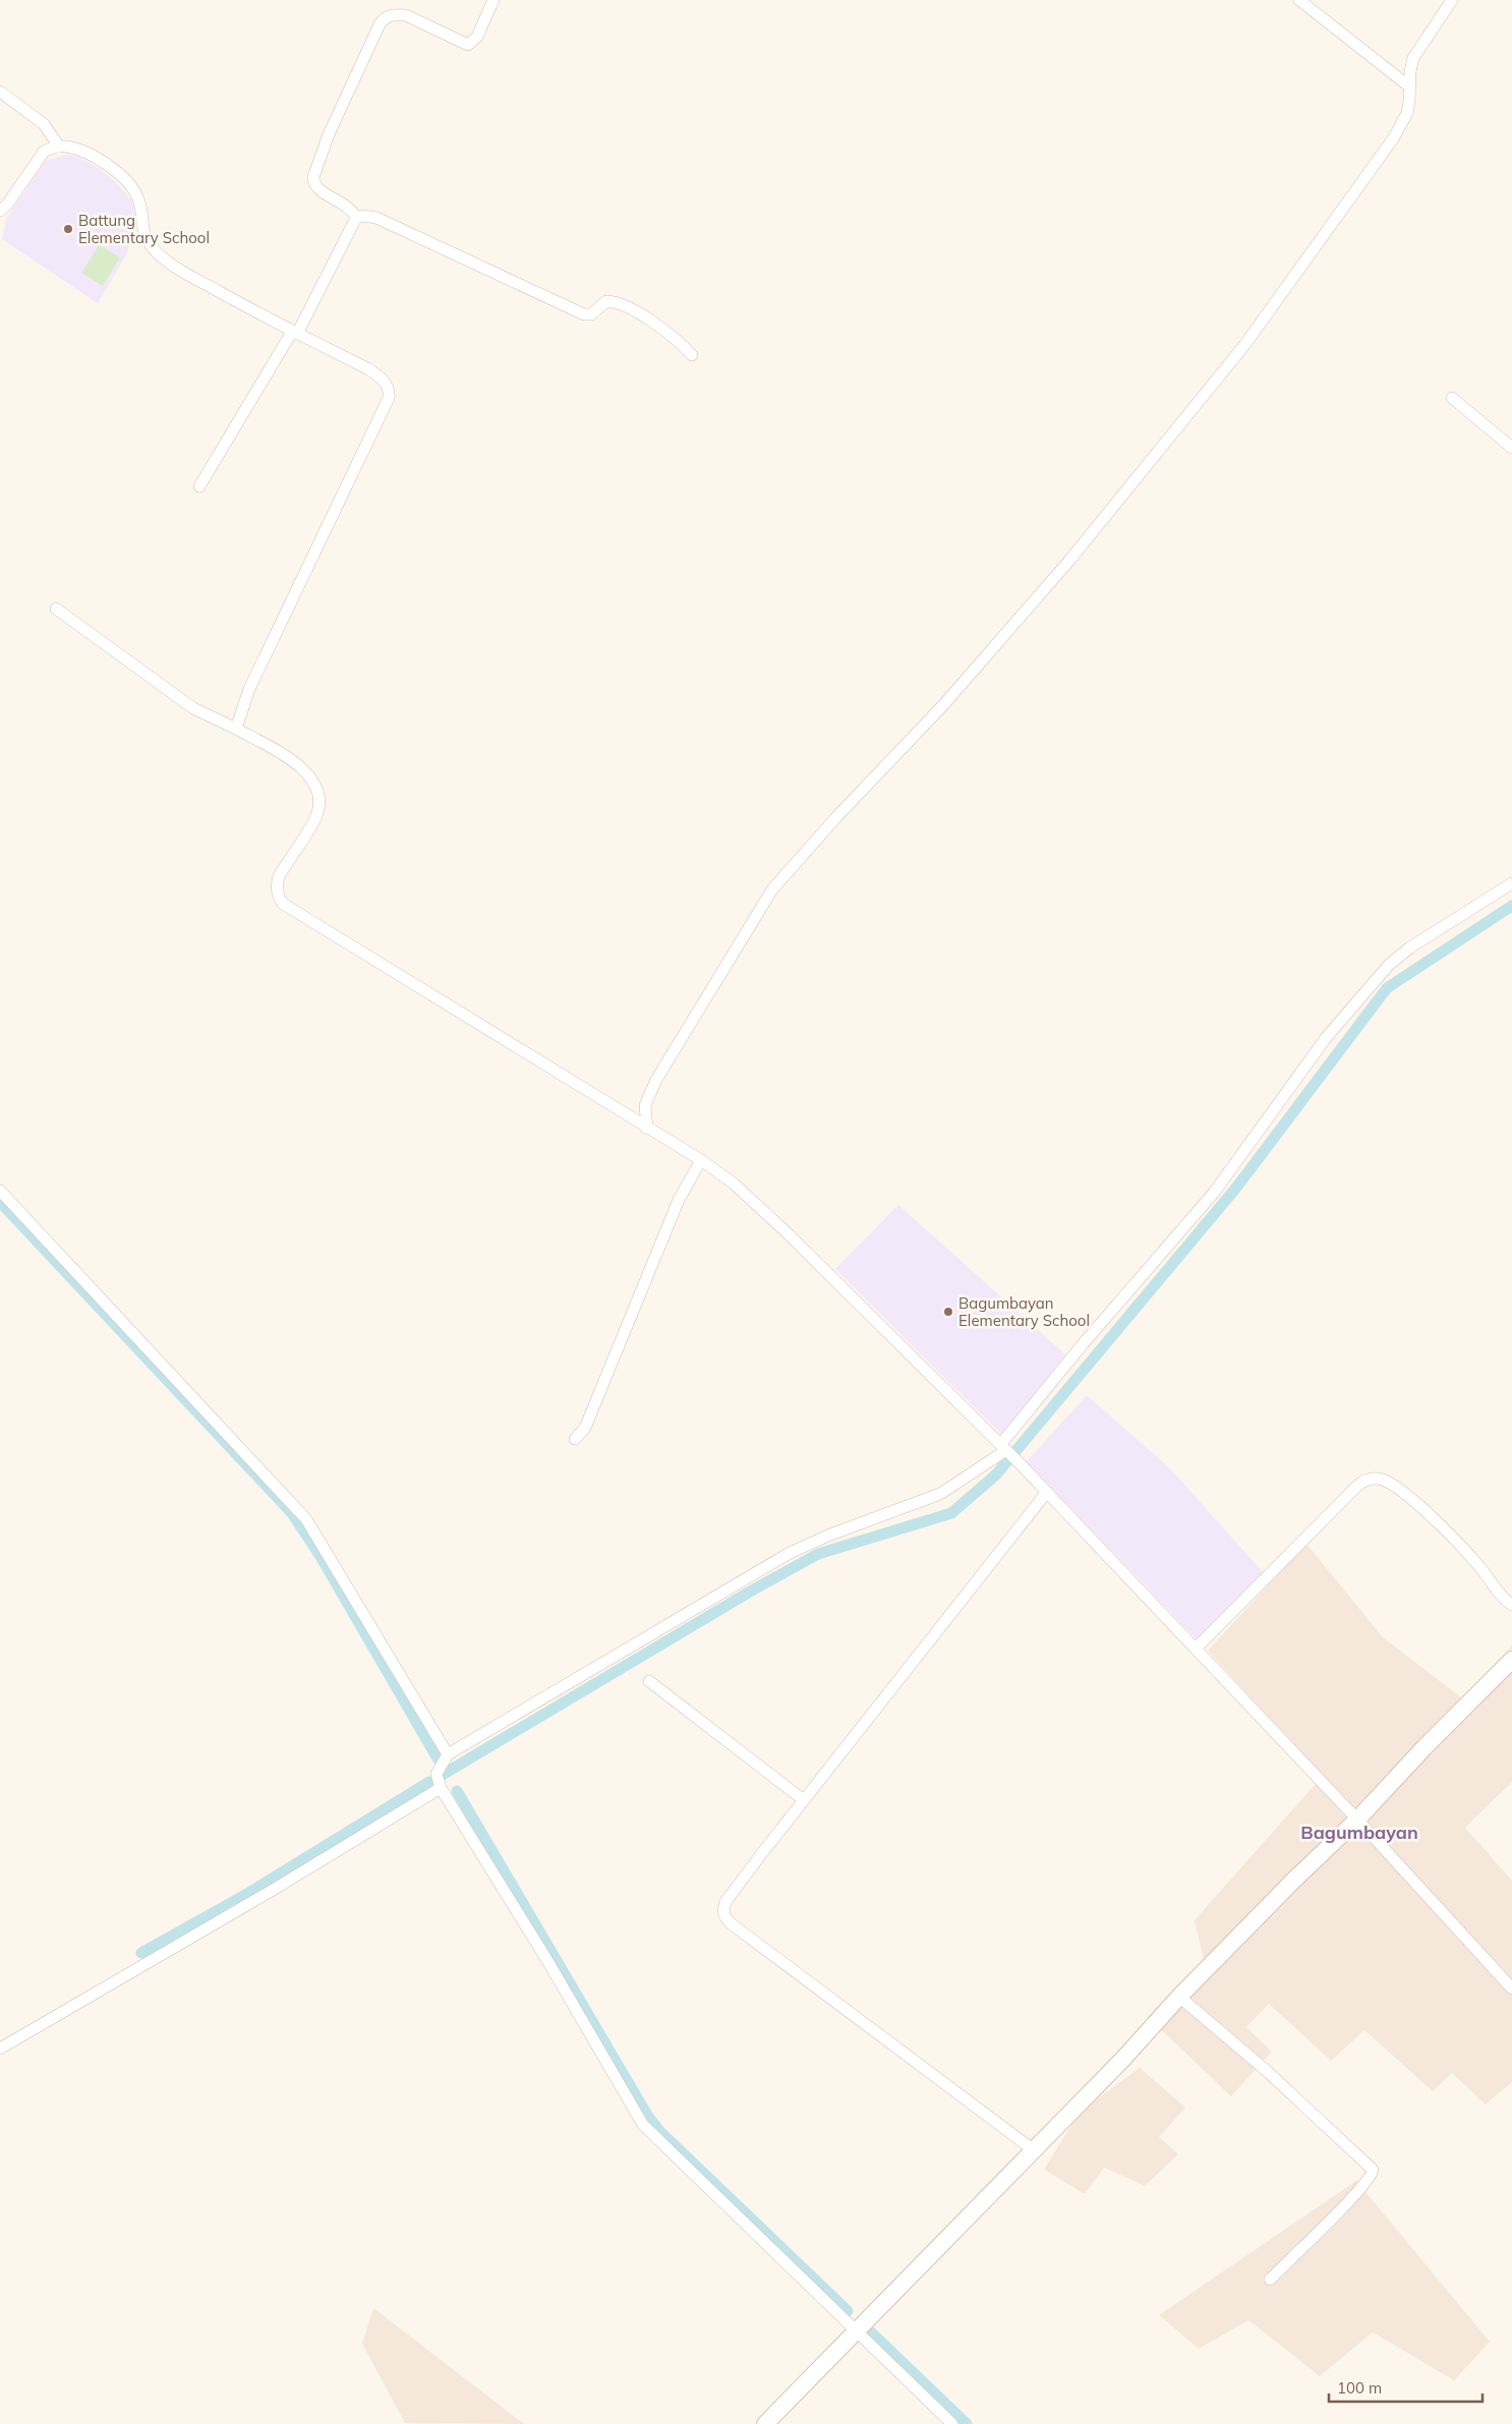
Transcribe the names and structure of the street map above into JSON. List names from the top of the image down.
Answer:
{
  "districts": ["Bagumbayan"],
  "places": ["Battung Elementary School", "Bagumbayan Elementary School"],
  "scale_bar": "100 m"
}
